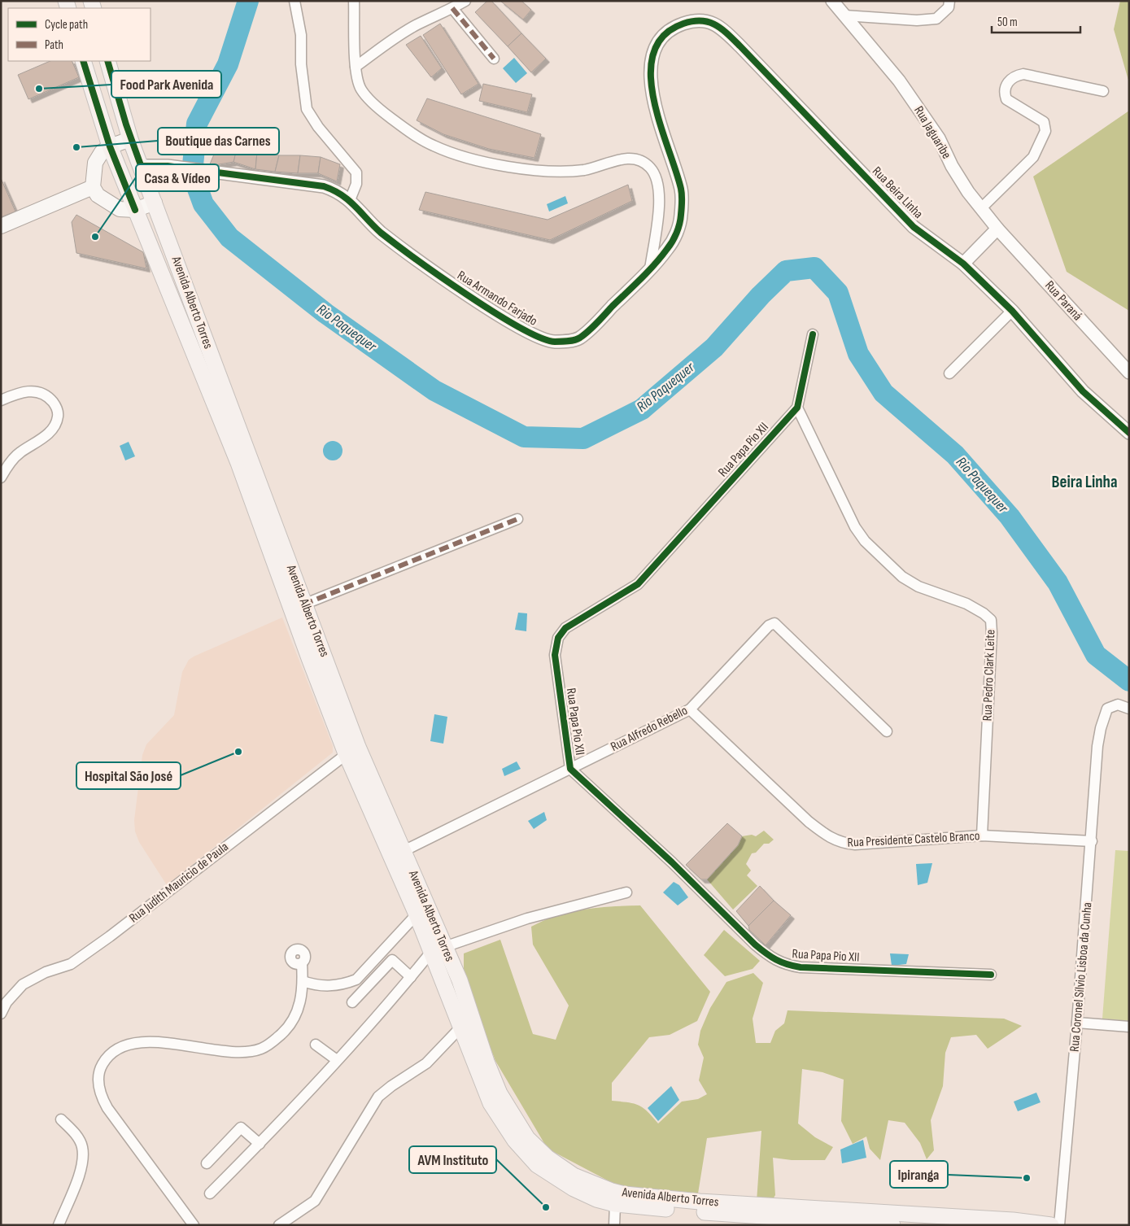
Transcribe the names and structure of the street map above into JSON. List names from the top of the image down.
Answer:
{
  "streets": {
    "main road": ["Avenida Alberto Torres"],
    "street": [
      "Rua Jaguaribe",
      "Rua Beira Linha",
      "Rua Armando Farjado",
      "Rua Paraná",
      "Rua Papa Pio XII",
      "Rua Pedro Clark Leite",
      "Rua Alfredo Rebello",
      "Rua Presidente Castelo Branco",
      "Rua Judith Mauricio de Paula",
      "Rua Coronel Sílvio Lisboa da Cunha"
    ]
  },
  "crossings": [
    ["Rua Jaguaribe", "Rua Paraná"],
    ["Rua Beira Linha", "Rua Armando Farjado"],
    ["Rua Armando Farjado", "Avenida Alberto Torres"],
    ["Avenida Alberto Torres", "Rua Alfredo Rebello"],
    ["Avenida Alberto Torres", "Rua Judith Mauricio de Paula"],
    ["Rua Papa Pio XII", "Rua Pedro Clark Leite"],
    ["Rua Papa Pio XII", "Rua Alfredo Rebello"],
    ["Rua Pedro Clark Leite", "Rua Presidente Castelo Branco"],
    ["Rua Alfredo Rebello", "Rua Presidente Castelo Branco"],
    ["Rua Presidente Castelo Branco", "Rua Coronel Sílvio Lisboa da Cunha"]
  ],
  "districts": ["Beira Linha"],
  "water": ["Rio Paquequer"],
  "places": [
    "Food Park Avenida",
    "Boutique das Carnes",
    "Casa & Vídeo",
    "Hospital São José",
    "Ipiranga",
    "AVM Instituto"
  ],
  "legend": ["Cycle path", "Path"],
  "scale_bar": "50 m"
}
